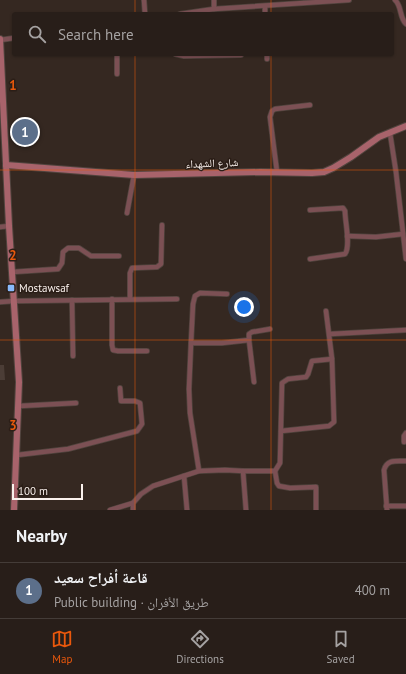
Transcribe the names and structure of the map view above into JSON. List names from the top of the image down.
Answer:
{
  "streets": {
    "main road": ["شارع الشهداء"]
  },
  "places": {
    "transit": ["Mostawsaf"]
  },
  "scale_bar": "100 m",
  "page": {
    "search": "Search here",
    "pins": "1",
    "scale": "100 m",
    "heading": "Nearby",
    "list": [
      {
        "mark": "1",
        "name": "قاعة أفراح سعيد",
        "note": "Public building · طريق الأفران",
        "value": "400 m"
      }
    ],
    "nav": ["Map", "Directions", "Saved"]
  },
  "grid": {
    "rows": ["1", "2", "3"]
  }
}
